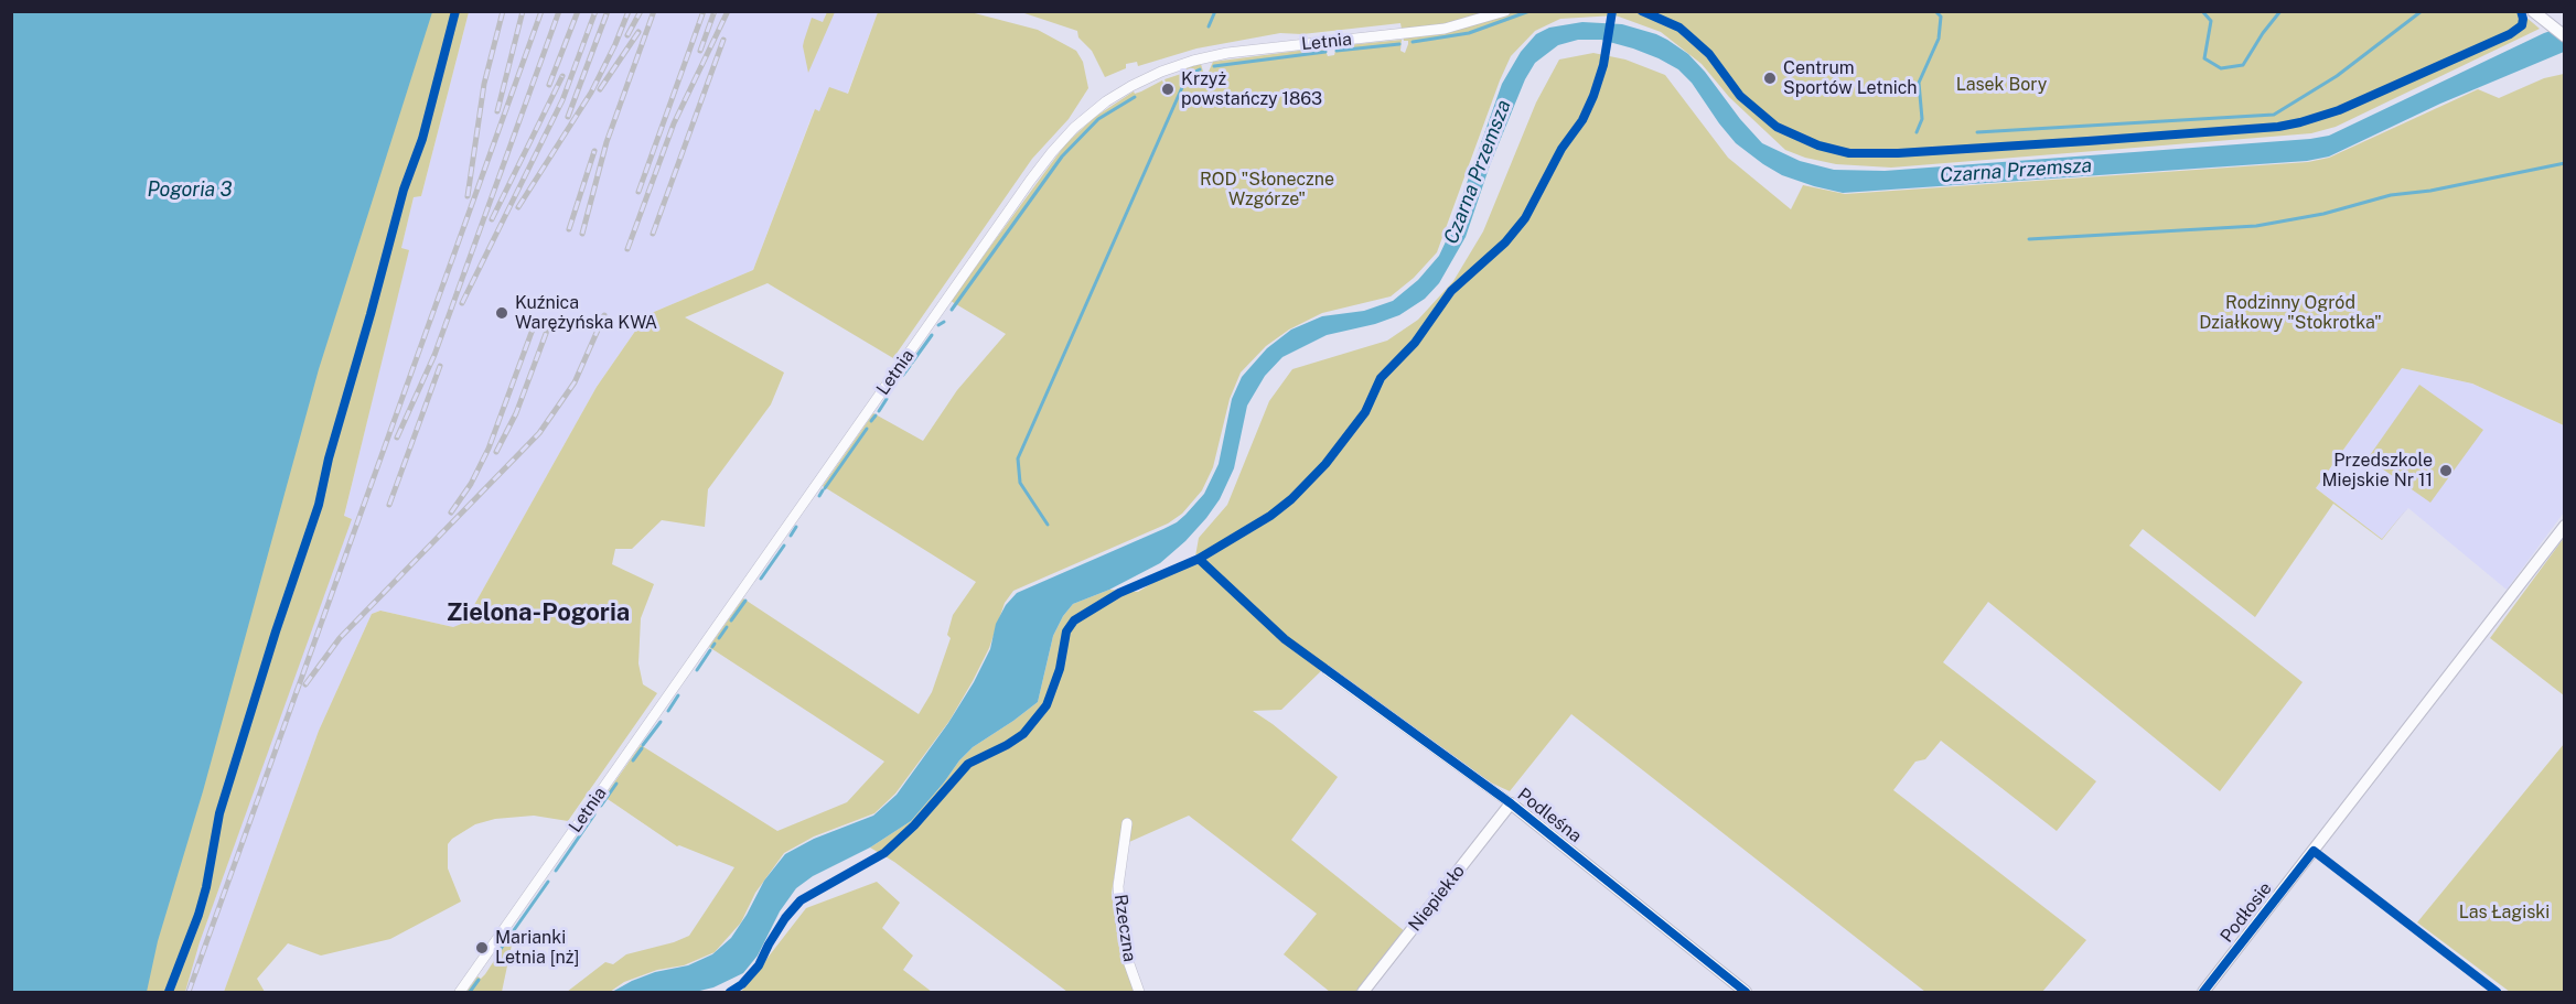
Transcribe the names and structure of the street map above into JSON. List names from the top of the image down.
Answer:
{
  "streets": {
    "street": [
      "Letnia",
      "Podleśna",
      "Niepiekło",
      "Podłosie",
      "Rzeczna"
    ]
  },
  "crossings": [
    ["Podleśna", "Niepiekło"]
  ],
  "districts": ["Zielona-Pogoria"],
  "water": ["Czarna Przemsza", "Pogoria 3"],
  "parks": [
    "Lasek Bory",
    "ROD \"Słoneczne Wzgórze\"",
    "Rodzinny Ogród Działkowy \"Stokrotka\"",
    "Las Łagiski"
  ],
  "places": [
    "Centrum Sportów Letnich",
    "Krzyż powstańczy 1863",
    "Kuźnica Warężyńska KWA",
    "Przedszkole Miejskie Nr 11",
    "Marianki Letnia [nż]"
  ]
}
